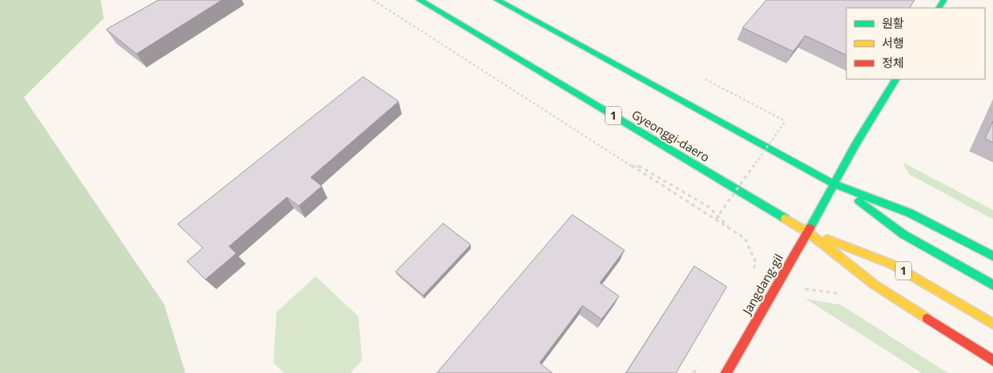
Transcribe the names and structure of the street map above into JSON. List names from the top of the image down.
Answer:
{
  "streets": {
    "main road": ["1", "Gyeonggi-daero", "Jangdang-gil"]
  },
  "crossings": [
    ["Gyeonggi-daero", "Jangdang-gil"]
  ],
  "legend": ["원활", "서행", "정체"]
}
